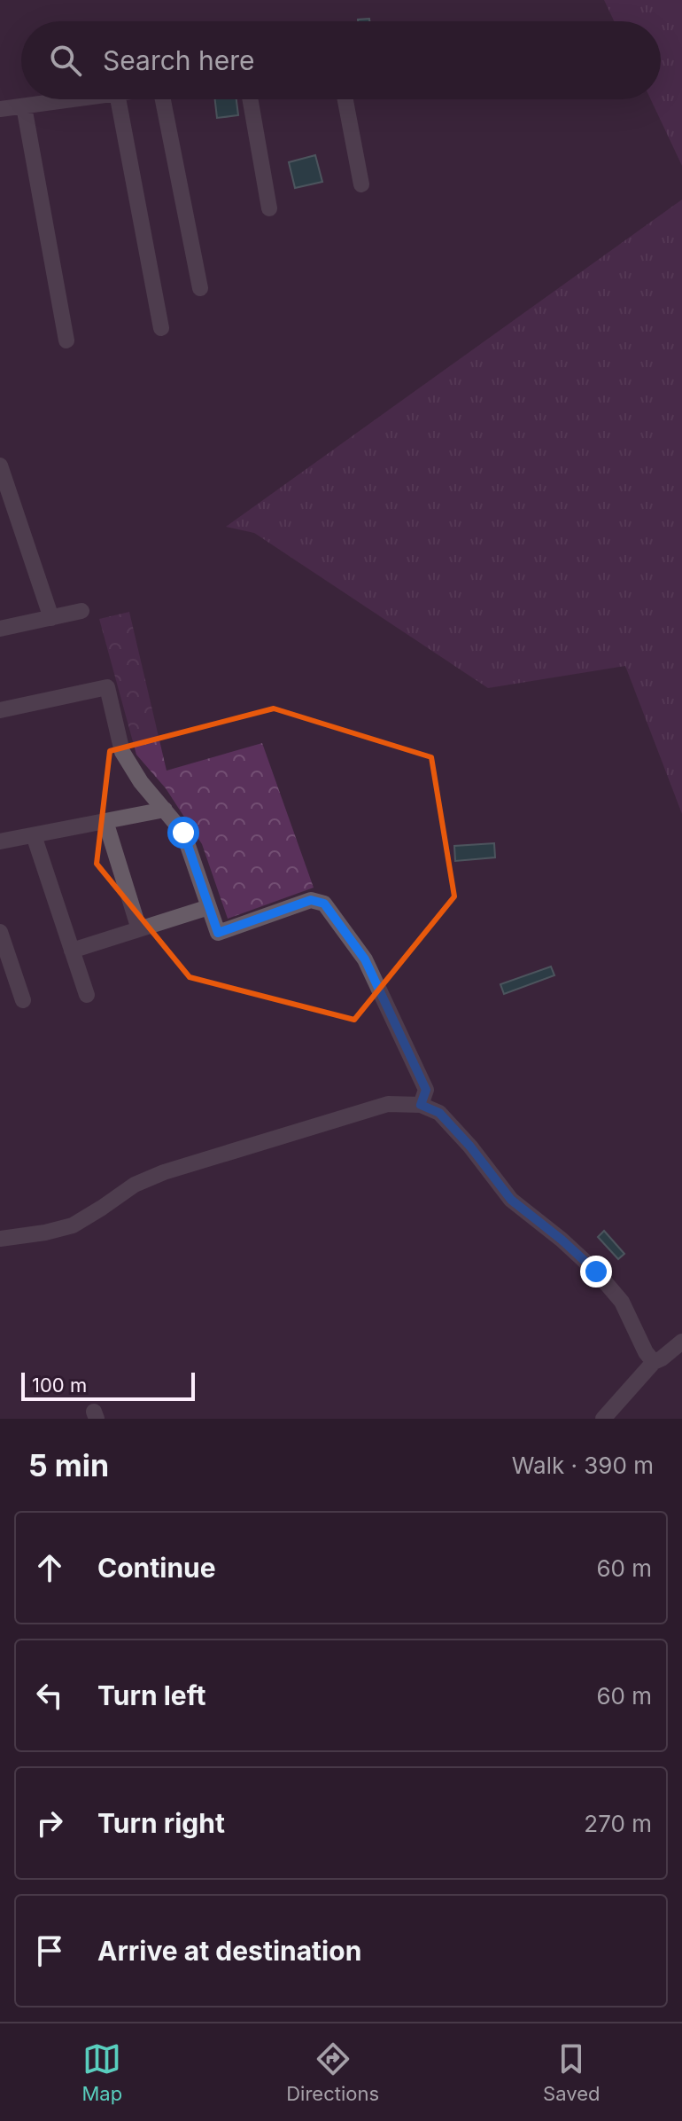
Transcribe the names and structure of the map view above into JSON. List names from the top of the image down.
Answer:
{
  "scale_bar": "100 m",
  "page": {
    "search": "Search here",
    "scale": "100 m",
    "heading": ["5 min", "Walk · 390 m"],
    "list": [
      ["Continue", "60 m"],
      ["Turn left", "60 m"],
      ["Turn right", "270 m"],
      "Arrive at destination"
    ],
    "nav": ["Map", "Directions", "Saved"]
  }
}
